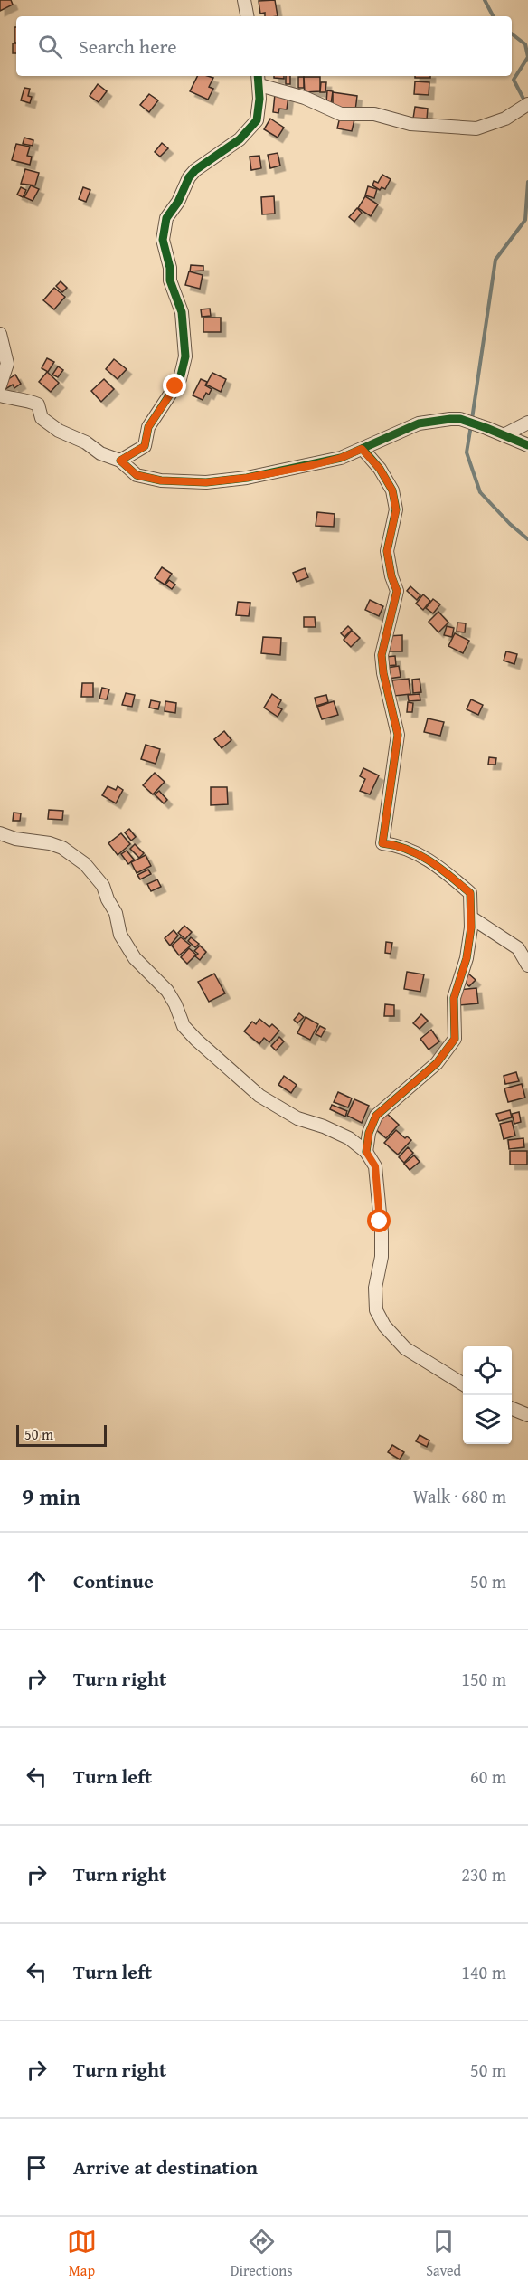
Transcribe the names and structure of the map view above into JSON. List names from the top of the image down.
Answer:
{
  "scale_bar": "50 m",
  "page": {
    "search": "Search here",
    "scale": "50 m",
    "heading": ["9 min", "Walk · 680 m"],
    "list": [
      ["Continue", "50 m"],
      ["Turn right", "150 m"],
      ["Turn left", "60 m"],
      ["Turn right", "230 m"],
      ["Turn left", "140 m"],
      ["Turn right", "50 m"],
      "Arrive at destination"
    ],
    "nav": ["Map", "Directions", "Saved"]
  }
}
